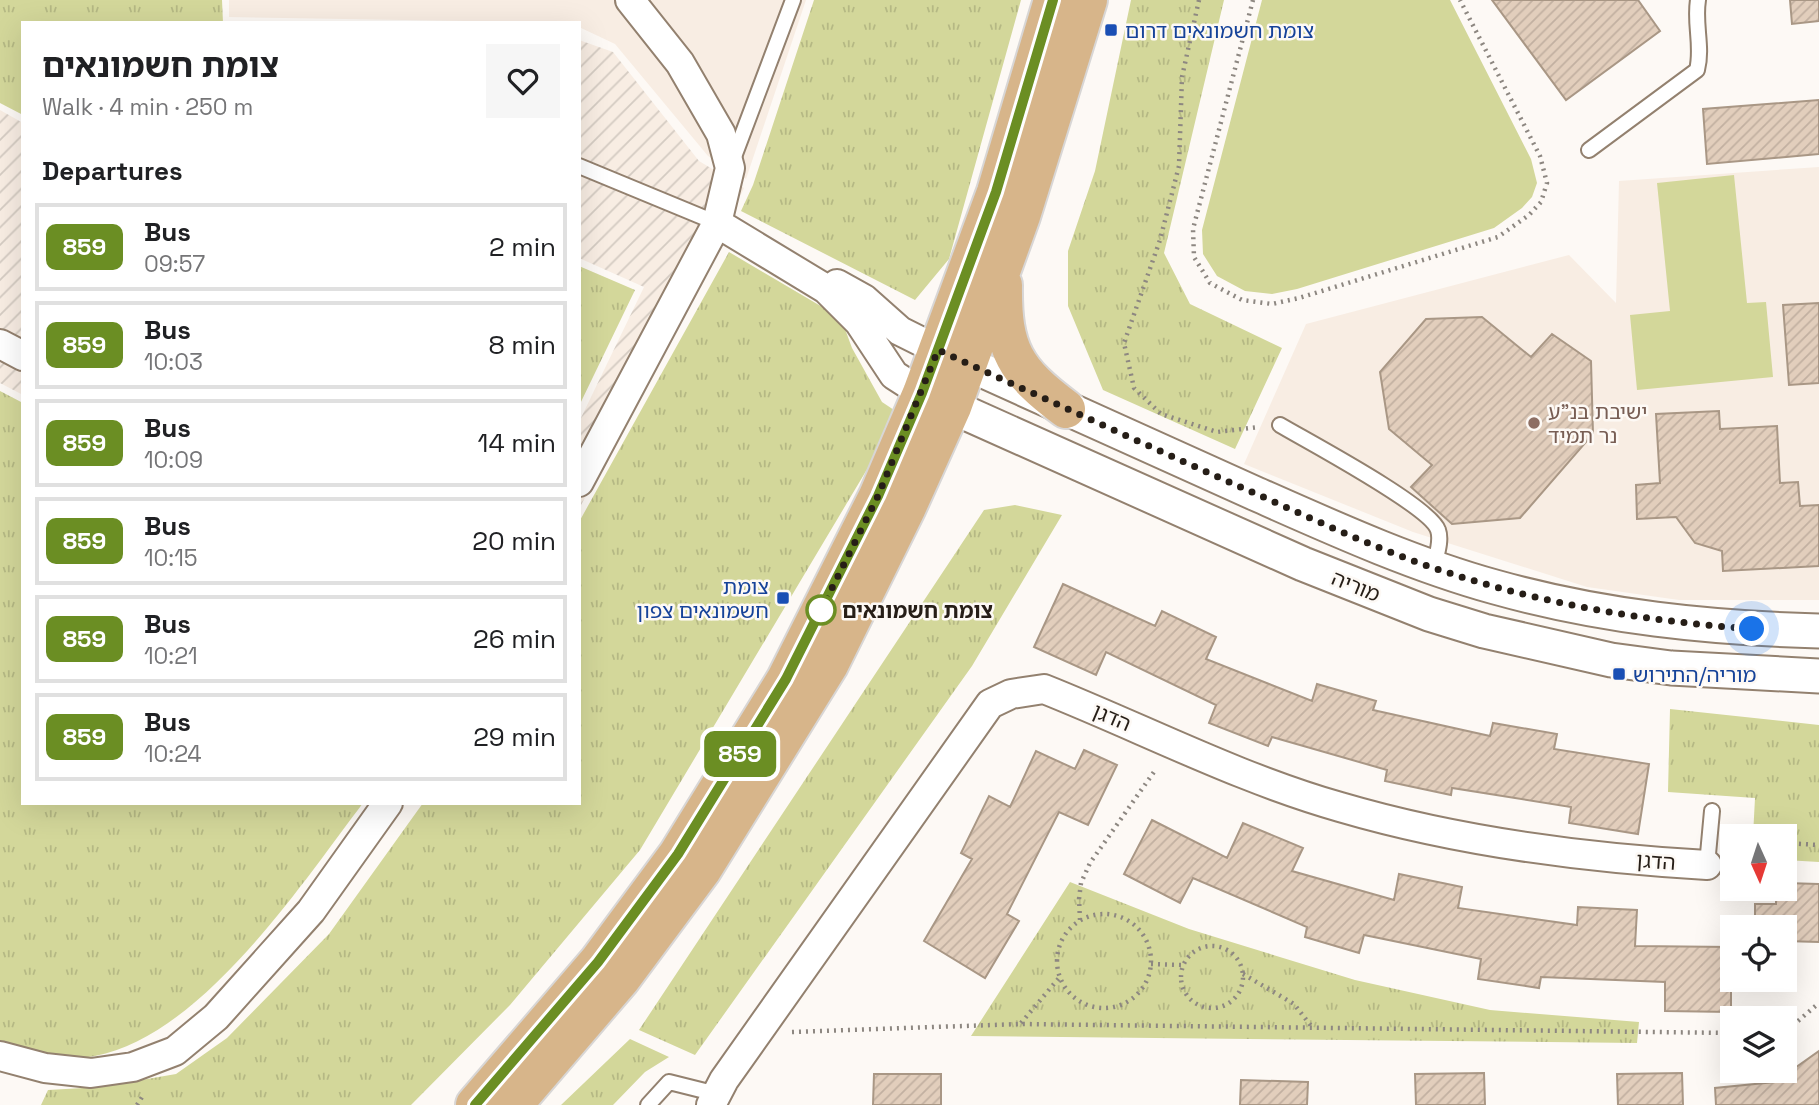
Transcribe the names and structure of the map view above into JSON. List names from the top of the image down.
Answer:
{
  "streets": {
    "street": ["מוריה", "הדגן"]
  },
  "places": {
    "transit": ["צומת חשמונאים דרום", "צומת חשמונאים צפון", "מוריה/התירוש"],
    "other": ["ישיבת בנ\"ע נר תמיד", "צומת חשמונאים"]
  },
  "lines": ["bus line 859"],
  "north": "bottom",
  "page": {
    "on_map": "859",
    "heading": [
      ["צומת חשמונאים", "Walk · 4 min · 250 m"],
      "Departures"
    ],
    "list": [
      {
        "mark": "859",
        "name": "Bus",
        "note": "09:57",
        "value": "2 min"
      },
      {
        "mark": "859",
        "name": "Bus",
        "note": "10:03",
        "value": "8 min"
      },
      {
        "mark": "859",
        "name": "Bus",
        "note": "10:09",
        "value": "14 min"
      },
      {
        "mark": "859",
        "name": "Bus",
        "note": "10:15",
        "value": "20 min"
      },
      {
        "mark": "859",
        "name": "Bus",
        "note": "10:21",
        "value": "26 min"
      },
      {
        "mark": "859",
        "name": "Bus",
        "note": "10:24",
        "value": "29 min"
      }
    ]
  }
}
